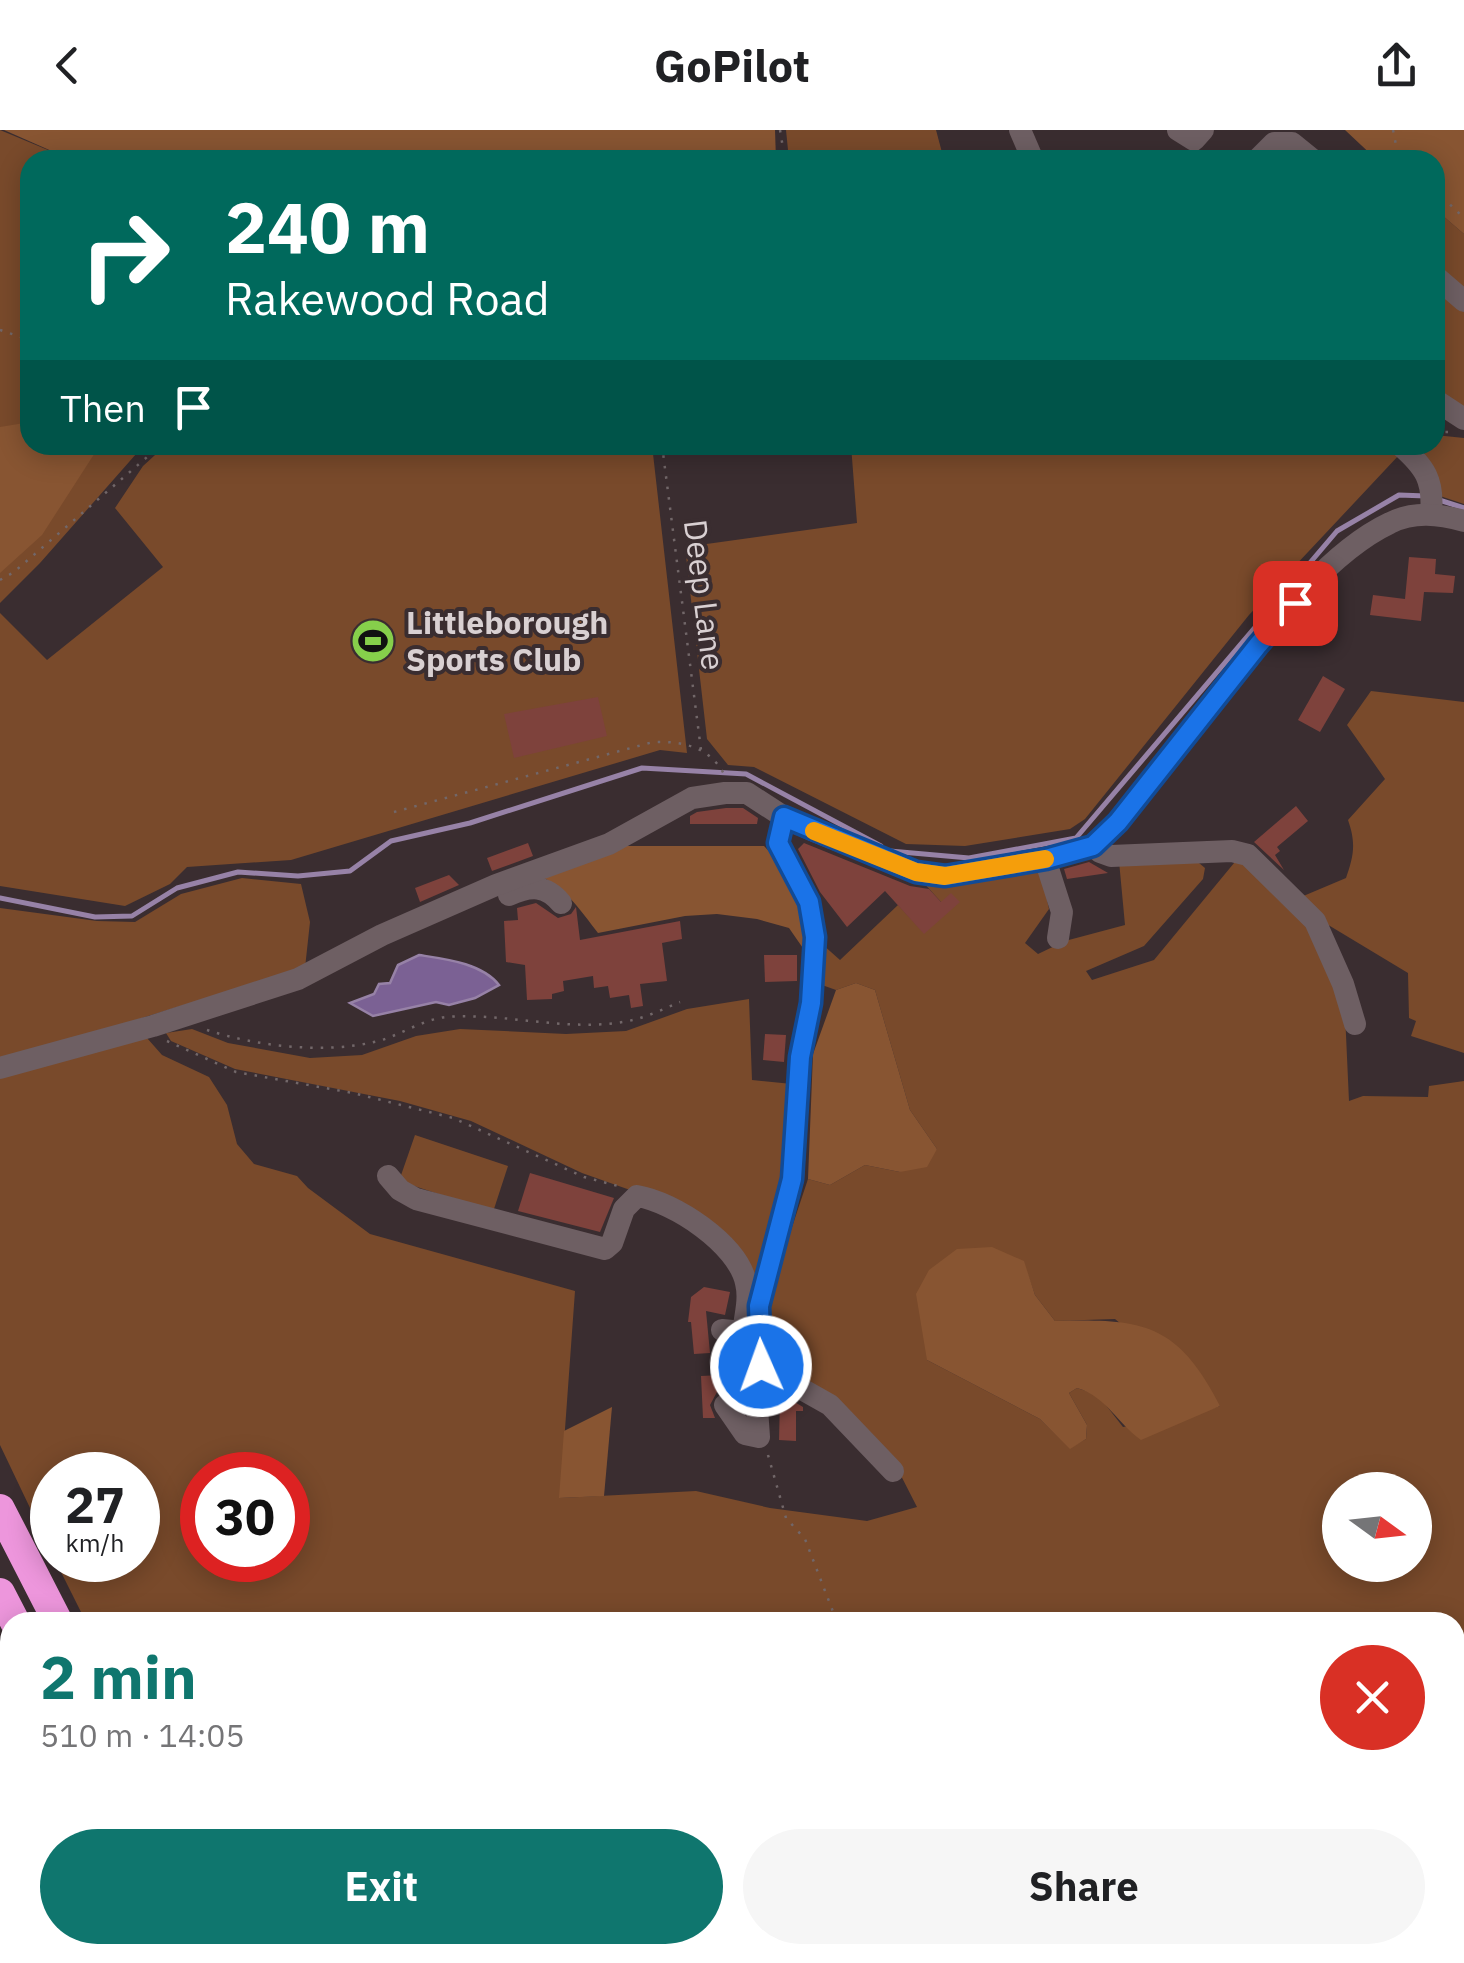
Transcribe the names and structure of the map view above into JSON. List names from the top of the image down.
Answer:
{
  "streets": {
    "path": ["Deep Lane"]
  },
  "places": {
    "sports": ["Littleborough Sports Club"]
  },
  "north": "right",
  "page": {
    "header": "GoPilot",
    "turn": ["240 m", "Rakewood Road"],
    "then": "Then",
    "speed": "27 km/h",
    "limit": "30",
    "heading": ["2 min", "510 m · 14:05"],
    "buttons": ["Exit", "Share"]
  }
}
